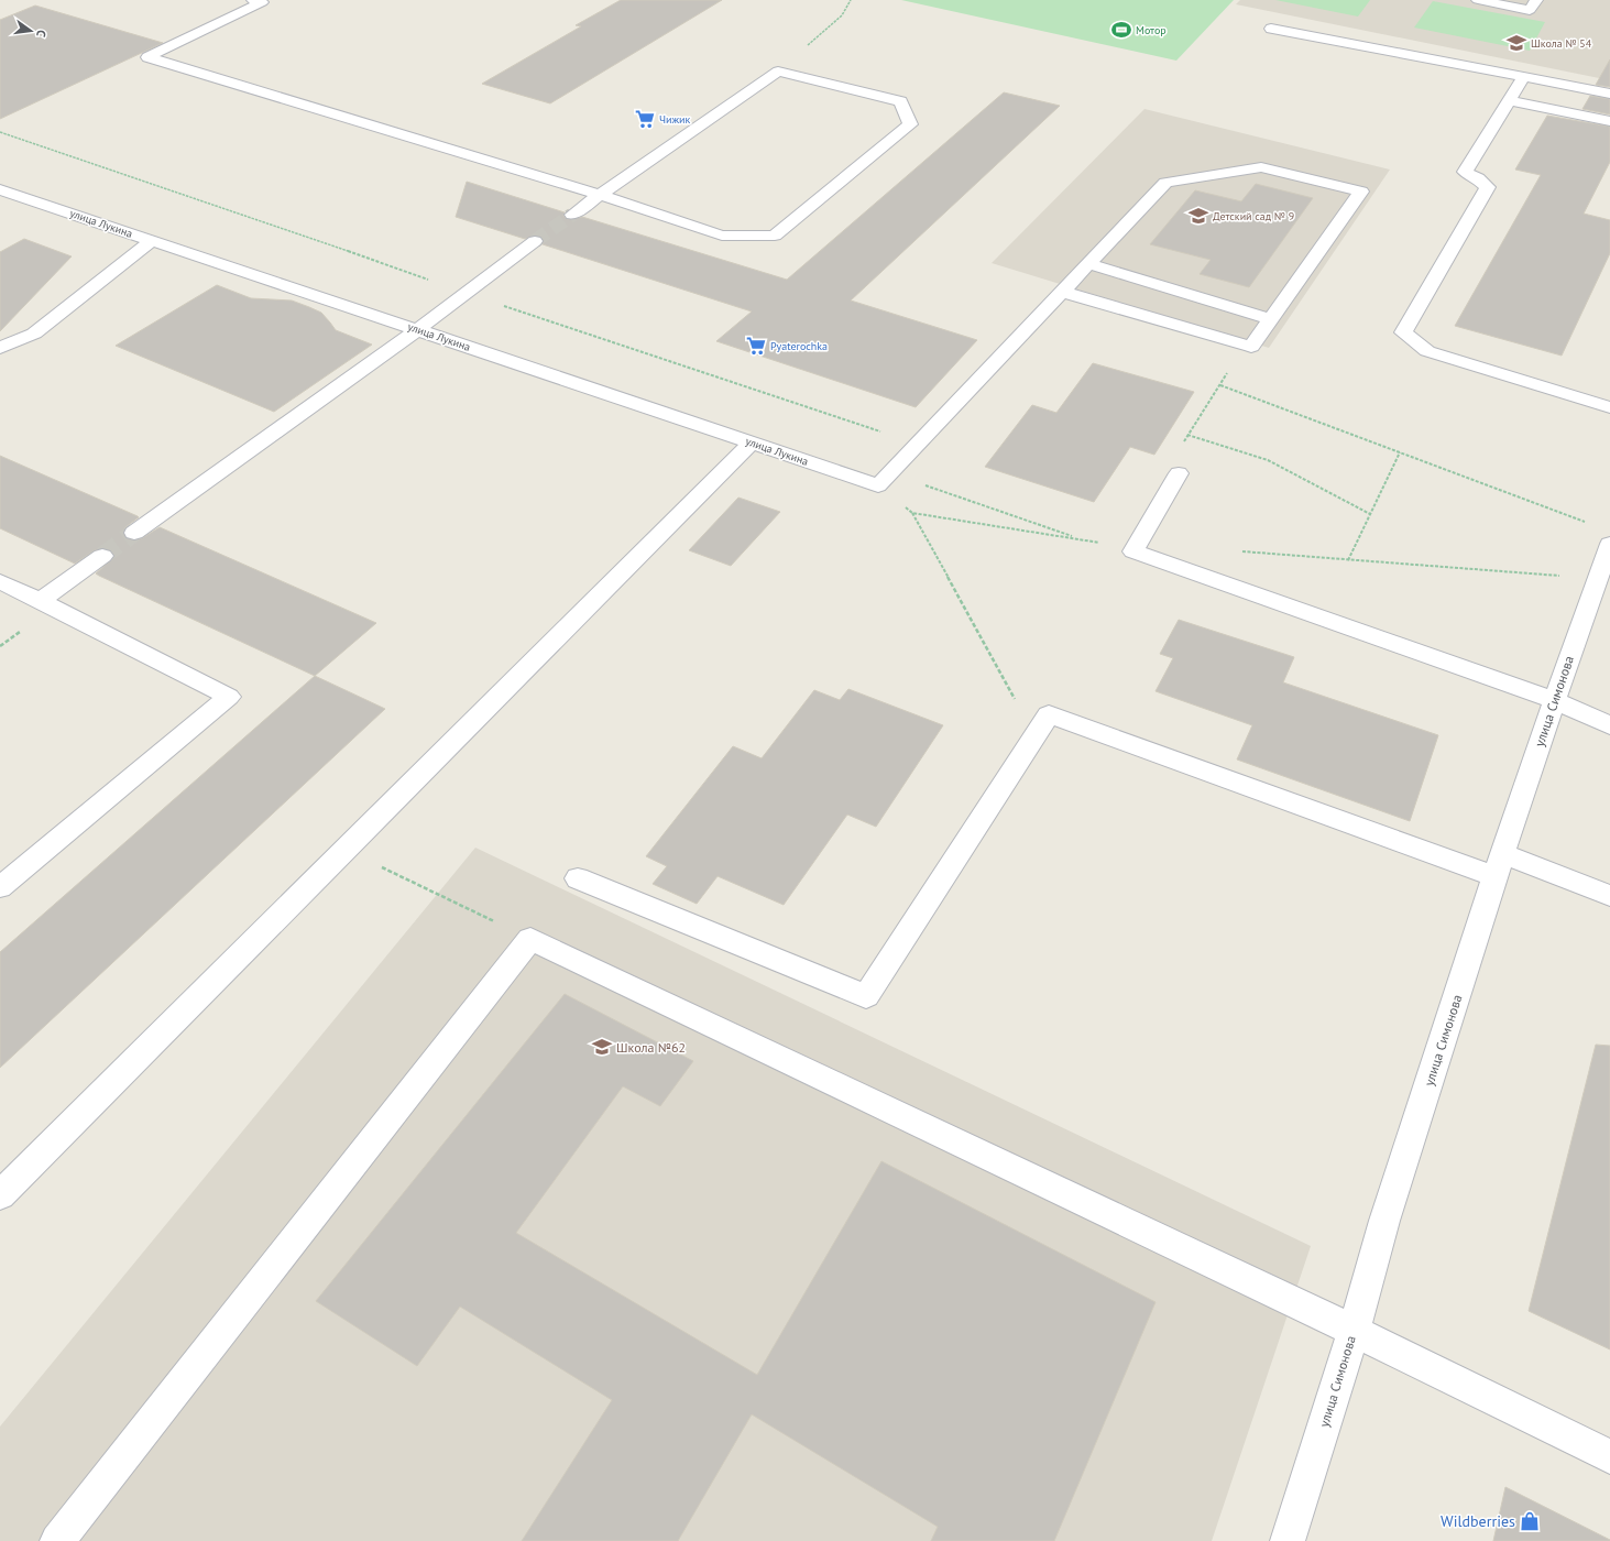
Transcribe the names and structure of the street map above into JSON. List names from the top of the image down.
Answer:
{
  "streets": {
    "street": ["улица Лукина", "улица Симонова"]
  },
  "places": {
    "sports": ["Мотор"],
    "school or university": ["Школа № 54", "Детский сад № 9", "Школа №62"],
    "supermarket": ["Чижик", "Pyaterochka"],
    "shop": ["Wildberries"]
  },
  "north": "right"
}
